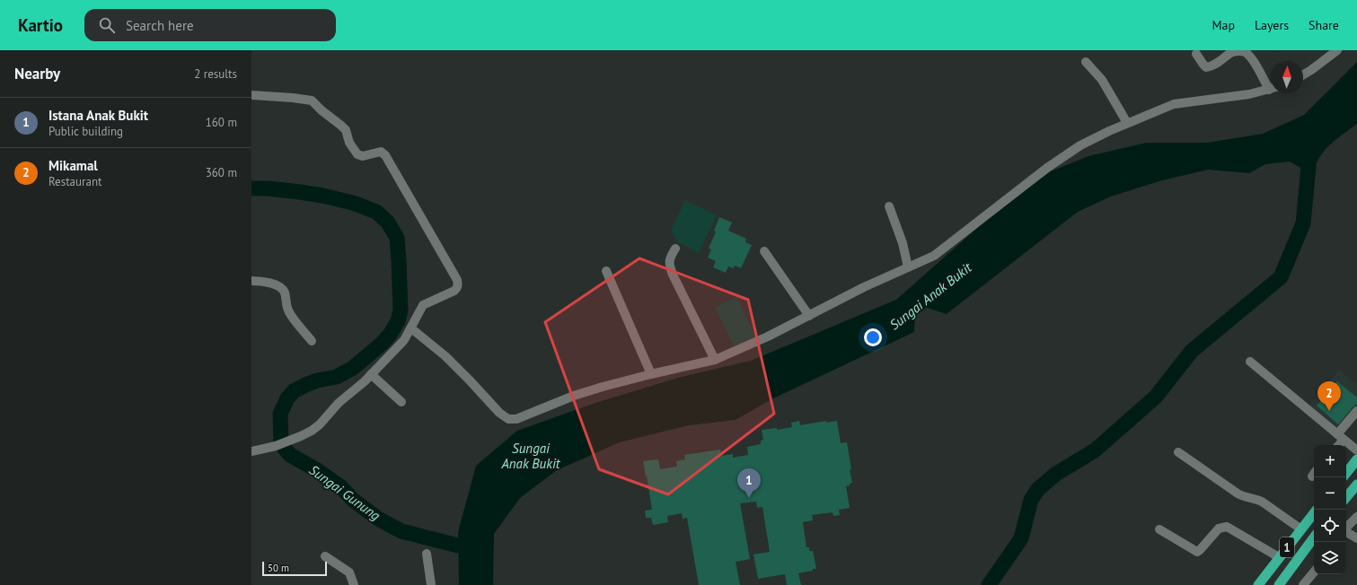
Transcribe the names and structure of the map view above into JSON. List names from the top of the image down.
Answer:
{
  "streets": {
    "highway": ["1"]
  },
  "water": ["Sungai Anak Bukit", "Sungai Gunung"],
  "scale_bar": "50 m",
  "north": "top",
  "page": {
    "header": "Kartio",
    "search": "Search here",
    "nav": ["Map", "Layers", "Share"],
    "heading": ["Nearby", "2 results"],
    "list": [
      {
        "mark": "1",
        "name": "Istana Anak Bukit",
        "note": "Public building",
        "value": "160 m"
      },
      {
        "mark": "2",
        "name": "Mikamal",
        "note": "Restaurant",
        "value": "360 m"
      }
    ],
    "pins": ["2", "1"],
    "map_buttons": ["+", "−"],
    "scale": "50 m"
  }
}
